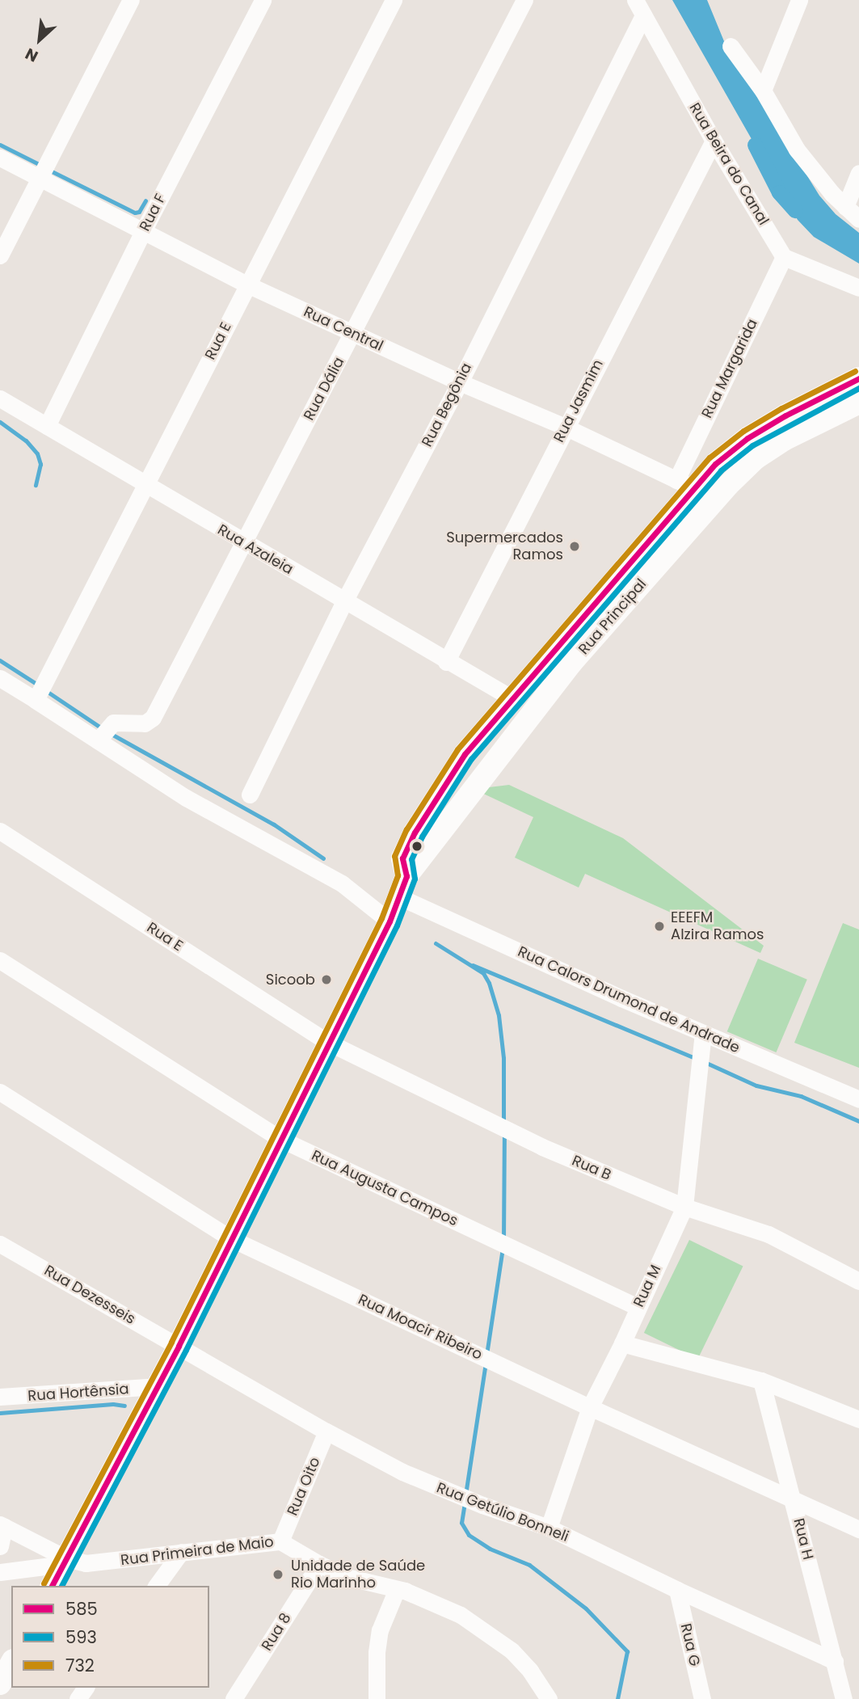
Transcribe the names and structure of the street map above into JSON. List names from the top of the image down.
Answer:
{
  "streets": {
    "main road": ["Rua Principal"],
    "street": [
      "Rua Beira do Canal",
      "Rua F",
      "Rua Central",
      "Rua E",
      "Rua Margarida",
      "Rua Dália",
      "Rua Jasmim",
      "Rua Begônia",
      "Rua Azaleia",
      "Rua Calors Drumond de Andrade",
      "Rua B",
      "Rua Augusta Campos",
      "Rua M",
      "Rua Dezesseis",
      "Rua Moacir Ribeiro",
      "Rua Hortênsia",
      "Rua Oito",
      "Rua Getúlio Bonneli",
      "Rua H",
      "Rua Primeira de Maio",
      "Rua 8",
      "Rua G"
    ]
  },
  "crossings": [
    ["Rua Beira do Canal", "Rua Margarida"],
    ["Rua Beira do Canal", "Rua Jasmim"],
    ["Rua Beira do Canal", "Rua Begônia"],
    ["Rua F", "Rua Central"],
    ["Rua F", "Rua Azaleia"],
    ["Rua Central", "Rua E"],
    ["Rua Central", "Rua Margarida"],
    ["Rua Central", "Rua Dália"],
    ["Rua Central", "Rua Jasmim"],
    ["Rua Central", "Rua Begônia"],
    ["Rua Central", "Rua Principal"],
    ["Rua E", "Rua Azaleia"],
    ["Rua E", "Rua Principal"],
    ["Rua E", "Rua Calors Drumond de Andrade"],
    ["Rua E", "Rua B"],
    ["Rua Margarida", "Rua Principal"],
    ["Rua Dália", "Rua Azaleia"],
    ["Rua Dália", "Rua Calors Drumond de Andrade"],
    ["Rua Jasmim", "Rua Azaleia"],
    ["Rua Begônia", "Rua Azaleia"],
    ["Rua Azaleia", "Rua Principal"],
    ["Rua Principal", "Rua Calors Drumond de Andrade"],
    ["Rua Principal", "Rua B"],
    ["Rua Principal", "Rua Augusta Campos"],
    ["Rua Principal", "Rua Dezesseis"],
    ["Rua Principal", "Rua Moacir Ribeiro"],
    ["Rua Principal", "Rua Hortênsia"],
    ["Rua Principal", "Rua Getúlio Bonneli"],
    ["Rua Principal", "Rua Primeira de Maio"],
    ["Rua Calors Drumond de Andrade", "Rua M"],
    ["Rua B", "Rua M"],
    ["Rua Augusta Campos", "Rua M"],
    ["Rua M", "Rua Moacir Ribeiro"],
    ["Rua M", "Rua Getúlio Bonneli"],
    ["Rua Dezesseis", "Rua Getúlio Bonneli"],
    ["Rua Moacir Ribeiro", "Rua H"],
    ["Rua Oito", "Rua Getúlio Bonneli"],
    ["Rua Oito", "Rua Primeira de Maio"],
    ["Rua Getúlio Bonneli", "Rua H"],
    ["Rua Getúlio Bonneli", "Rua G"],
    ["Rua Primeira de Maio", "Rua 8"]
  ],
  "places": [
    "Supermercados Ramos",
    "EEEFM Alzira Ramos",
    "Sicoob",
    "Unidade de Saúde Rio Marinho"
  ],
  "lines": ["transit line 732", "transit line 585", "transit line 593"],
  "legend": ["585", "593", "732"],
  "north": "bottom left"
}
